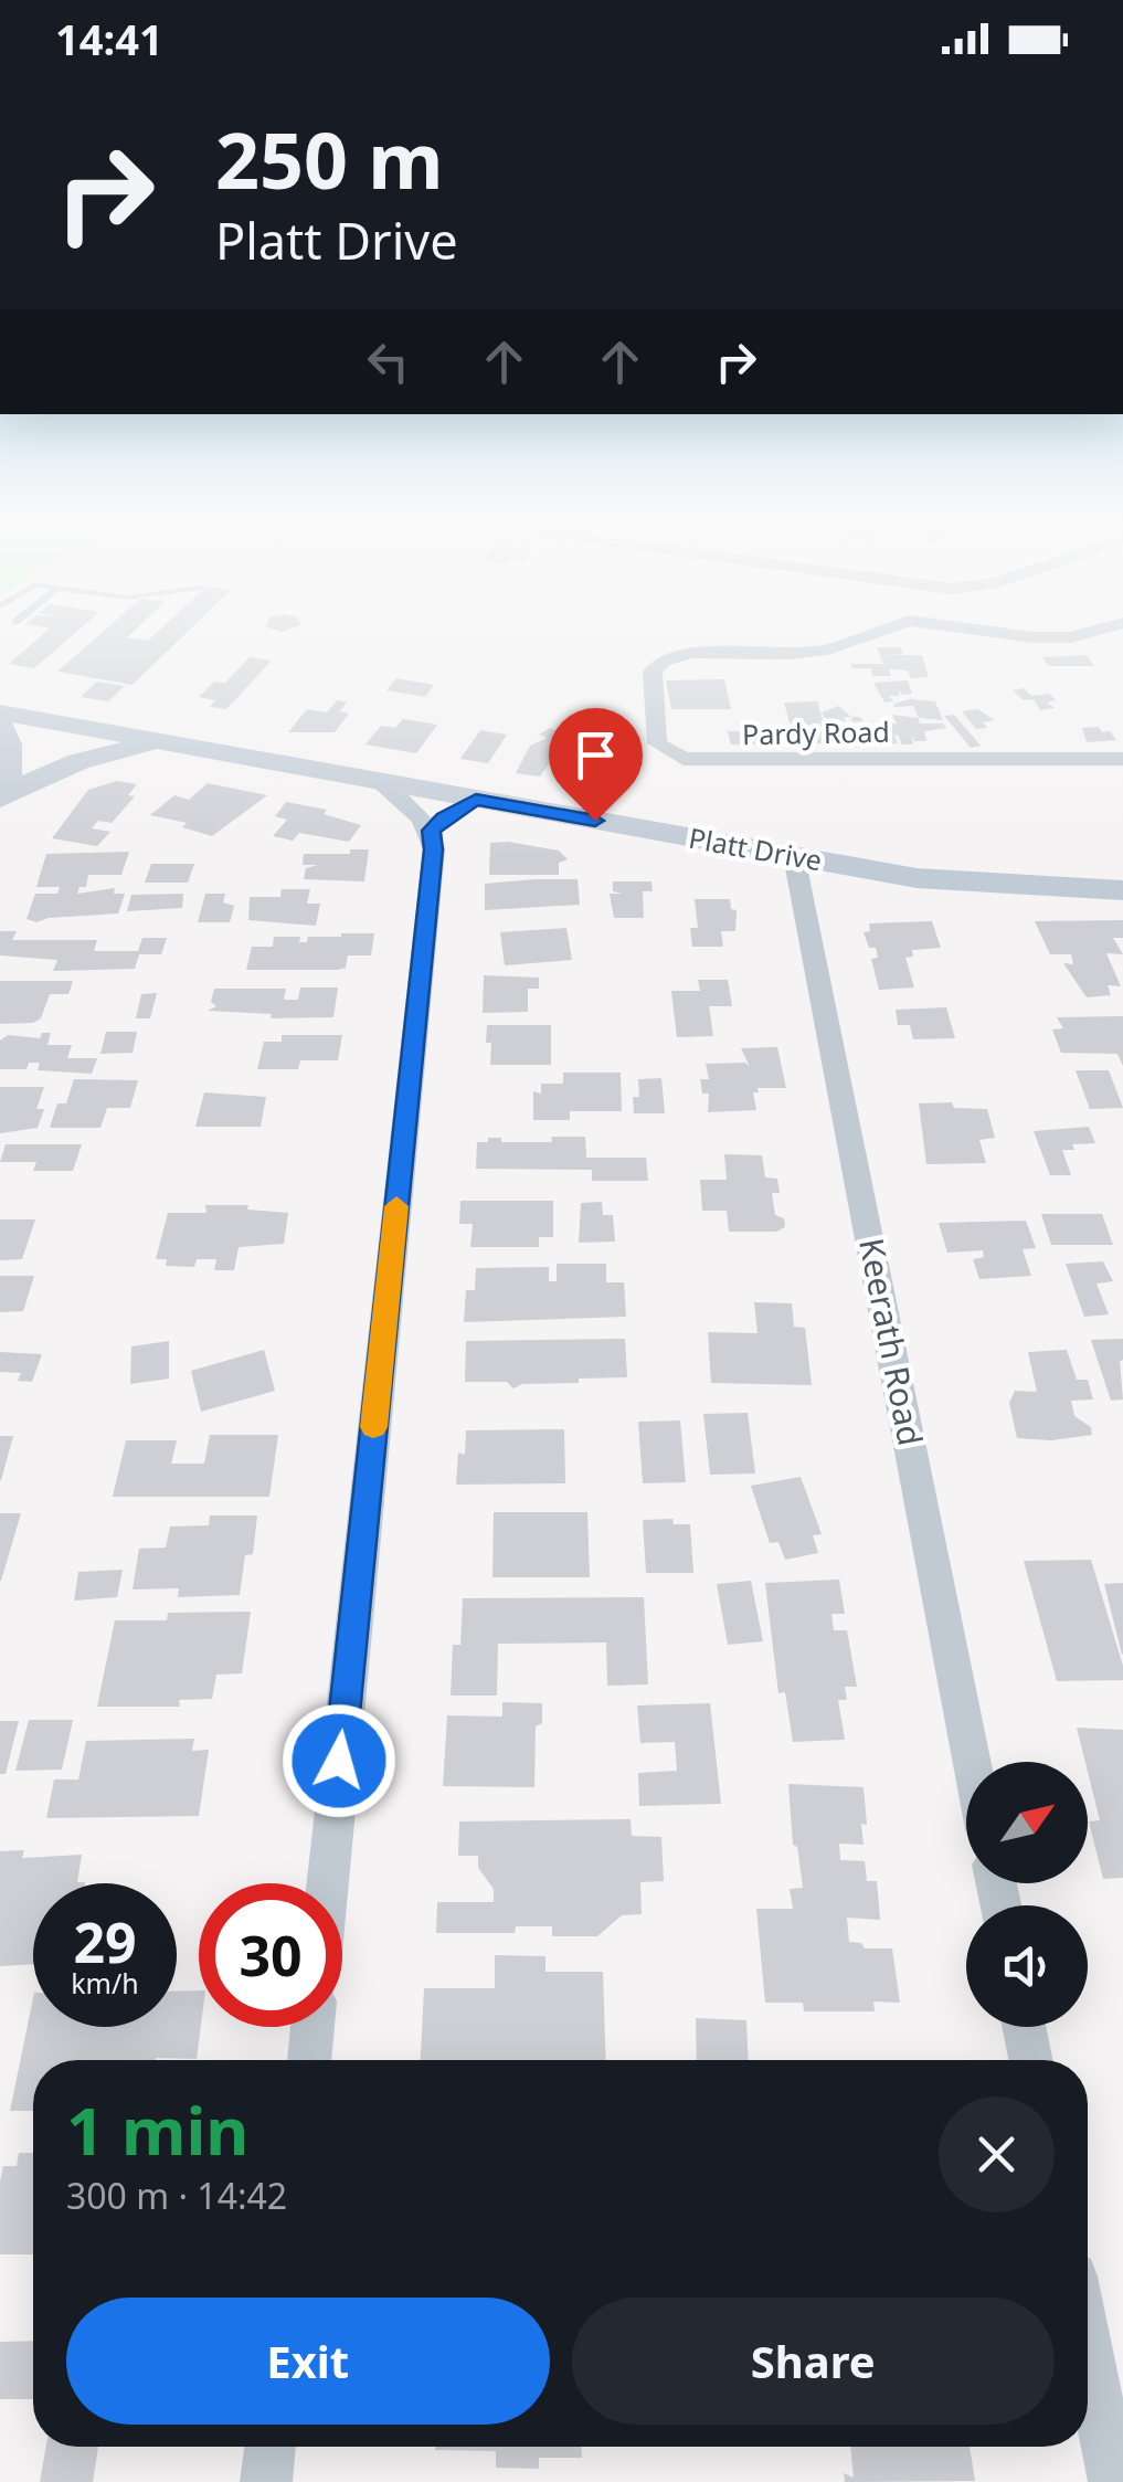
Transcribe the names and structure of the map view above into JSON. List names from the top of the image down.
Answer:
{
  "streets": {
    "street": ["Pardy Road", "Platt Drive", "Keerath Road"]
  },
  "crossings": [
    ["Platt Drive", "Keerath Road"]
  ],
  "north": "top right",
  "page": {
    "status": "14:41",
    "turn": ["250 m", "Platt Drive"],
    "speed": "29 km/h",
    "limit": "30",
    "heading": ["1 min", "300 m · 14:42"],
    "buttons": ["Exit", "Share"]
  }
}
